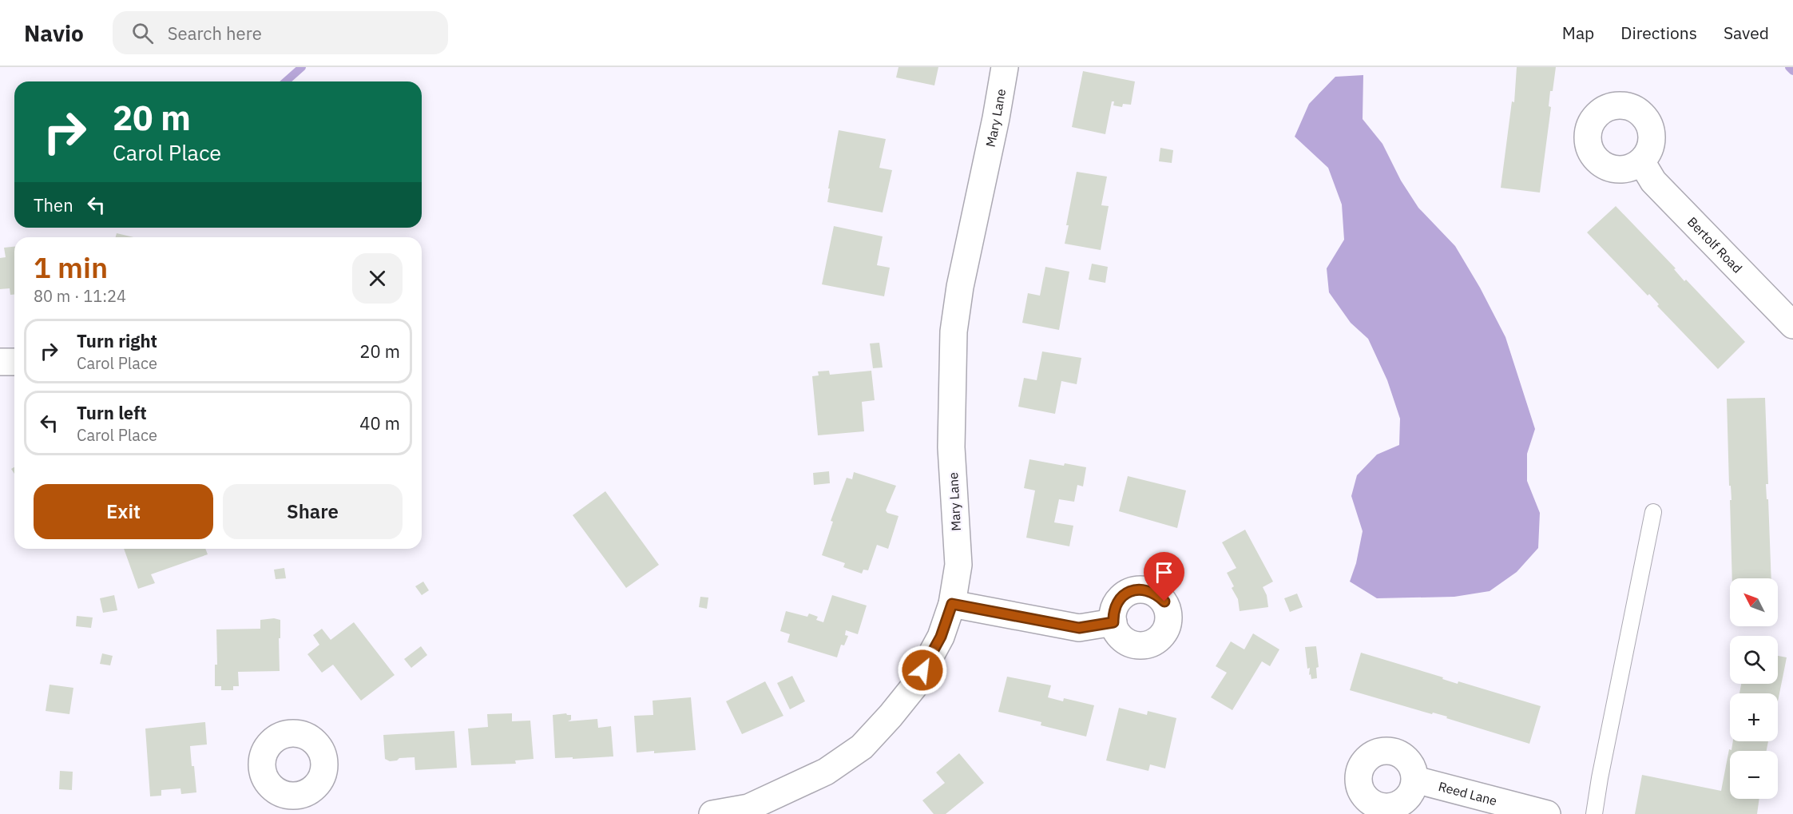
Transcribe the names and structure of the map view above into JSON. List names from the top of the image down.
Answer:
{
  "streets": {
    "street": ["Mary Lane", "Bertolf Road", "Reed Lane"]
  },
  "north": "top left",
  "page": {
    "header": "Navio",
    "search": "Search here",
    "nav": ["Map", "Directions", "Saved"],
    "turn": ["20 m", "Carol Place"],
    "then": "Then",
    "heading": ["1 min", "80 m · 11:24"],
    "list": [
      {
        "name": "Turn right",
        "note": "Carol Place",
        "value": "20 m"
      },
      {
        "name": "Turn left",
        "note": "Carol Place",
        "value": "40 m"
      }
    ],
    "buttons": ["Exit", "Share"],
    "map_buttons": ["+", "−"]
  }
}
